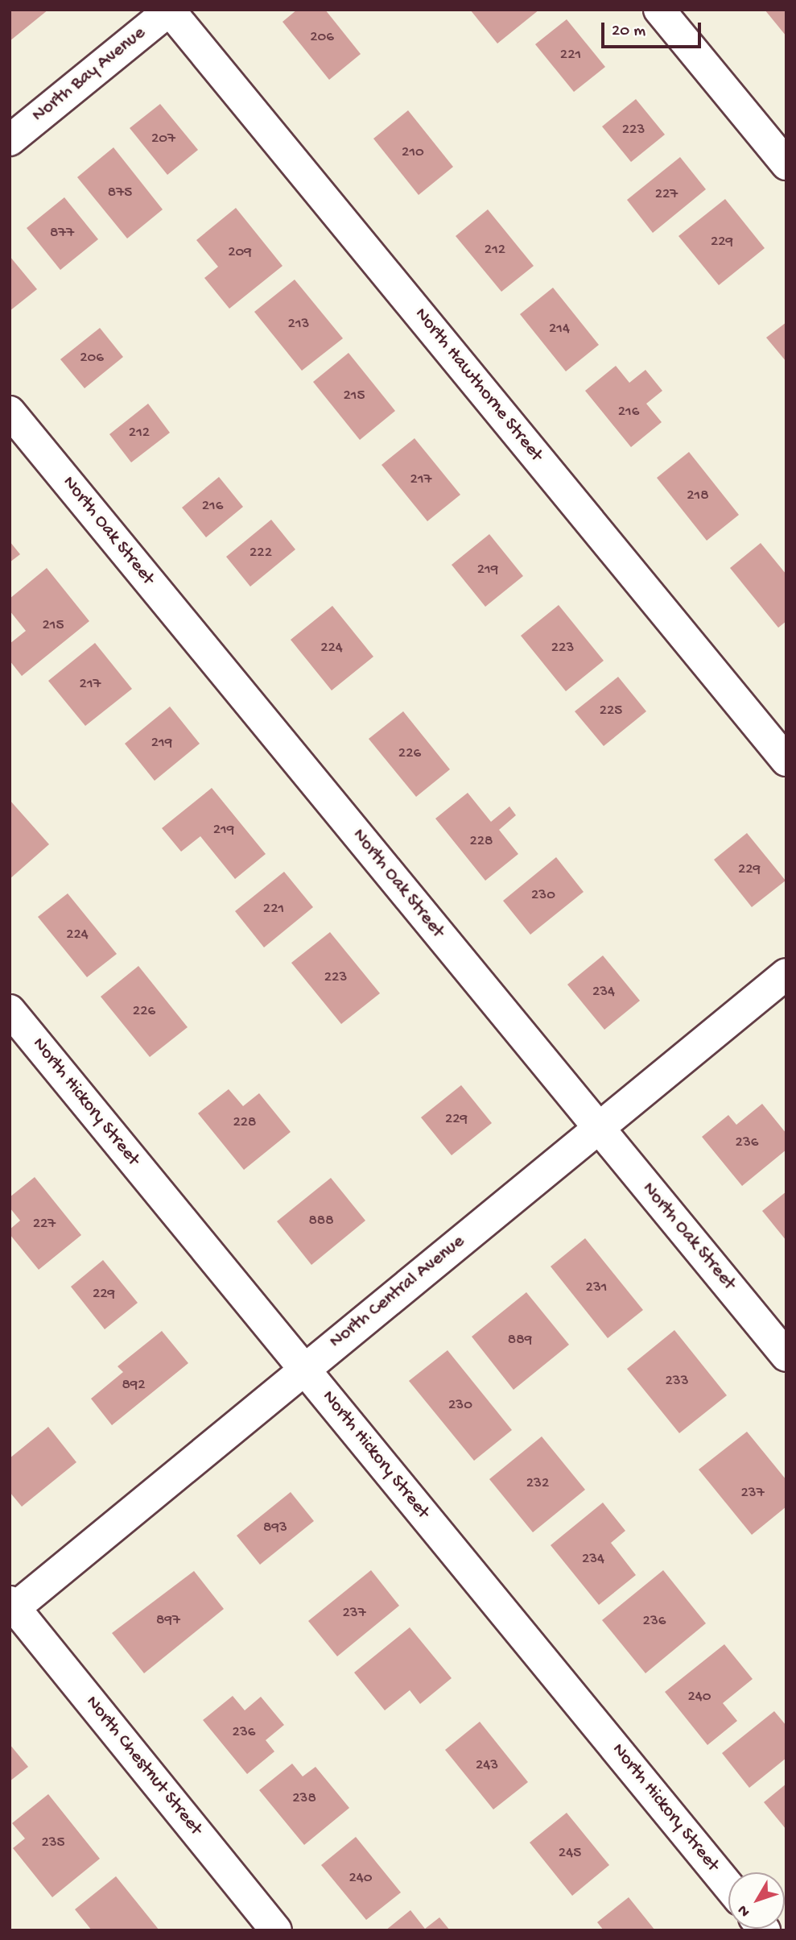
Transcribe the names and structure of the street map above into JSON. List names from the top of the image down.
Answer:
{
  "streets": {
    "street": [
      "North Bay Avenue",
      "North Hawthorne Street",
      "North Oak Street",
      "North Hickory Street",
      "North Central Avenue",
      "North Chestnut Street"
    ]
  },
  "crossings": [
    ["North Bay Avenue", "North Hawthorne Street"],
    ["North Oak Street", "North Central Avenue"],
    ["North Hickory Street", "North Central Avenue"],
    ["North Central Avenue", "North Chestnut Street"]
  ],
  "house_numbers": [
    "206",
    "221",
    "223",
    "207",
    "210",
    "875",
    "227",
    "877",
    "229",
    "212",
    "209",
    "213",
    "214",
    "206",
    "215",
    "216",
    "212",
    "217",
    "218",
    "216",
    "222",
    "219",
    "215",
    "224",
    "223",
    "217",
    "225",
    "219",
    "226",
    "219",
    "228",
    "229",
    "230",
    "221",
    "224",
    "223",
    "234",
    "226",
    "229",
    "228",
    "236",
    "888",
    "227",
    "231",
    "229",
    "889",
    "233",
    "892",
    "230",
    "232",
    "237",
    "893",
    "234",
    "237",
    "897",
    "236",
    "240",
    "236",
    "243",
    "238",
    "235",
    "245",
    "240"
  ],
  "scale_bar": "20 m",
  "north": "bottom left"
}
